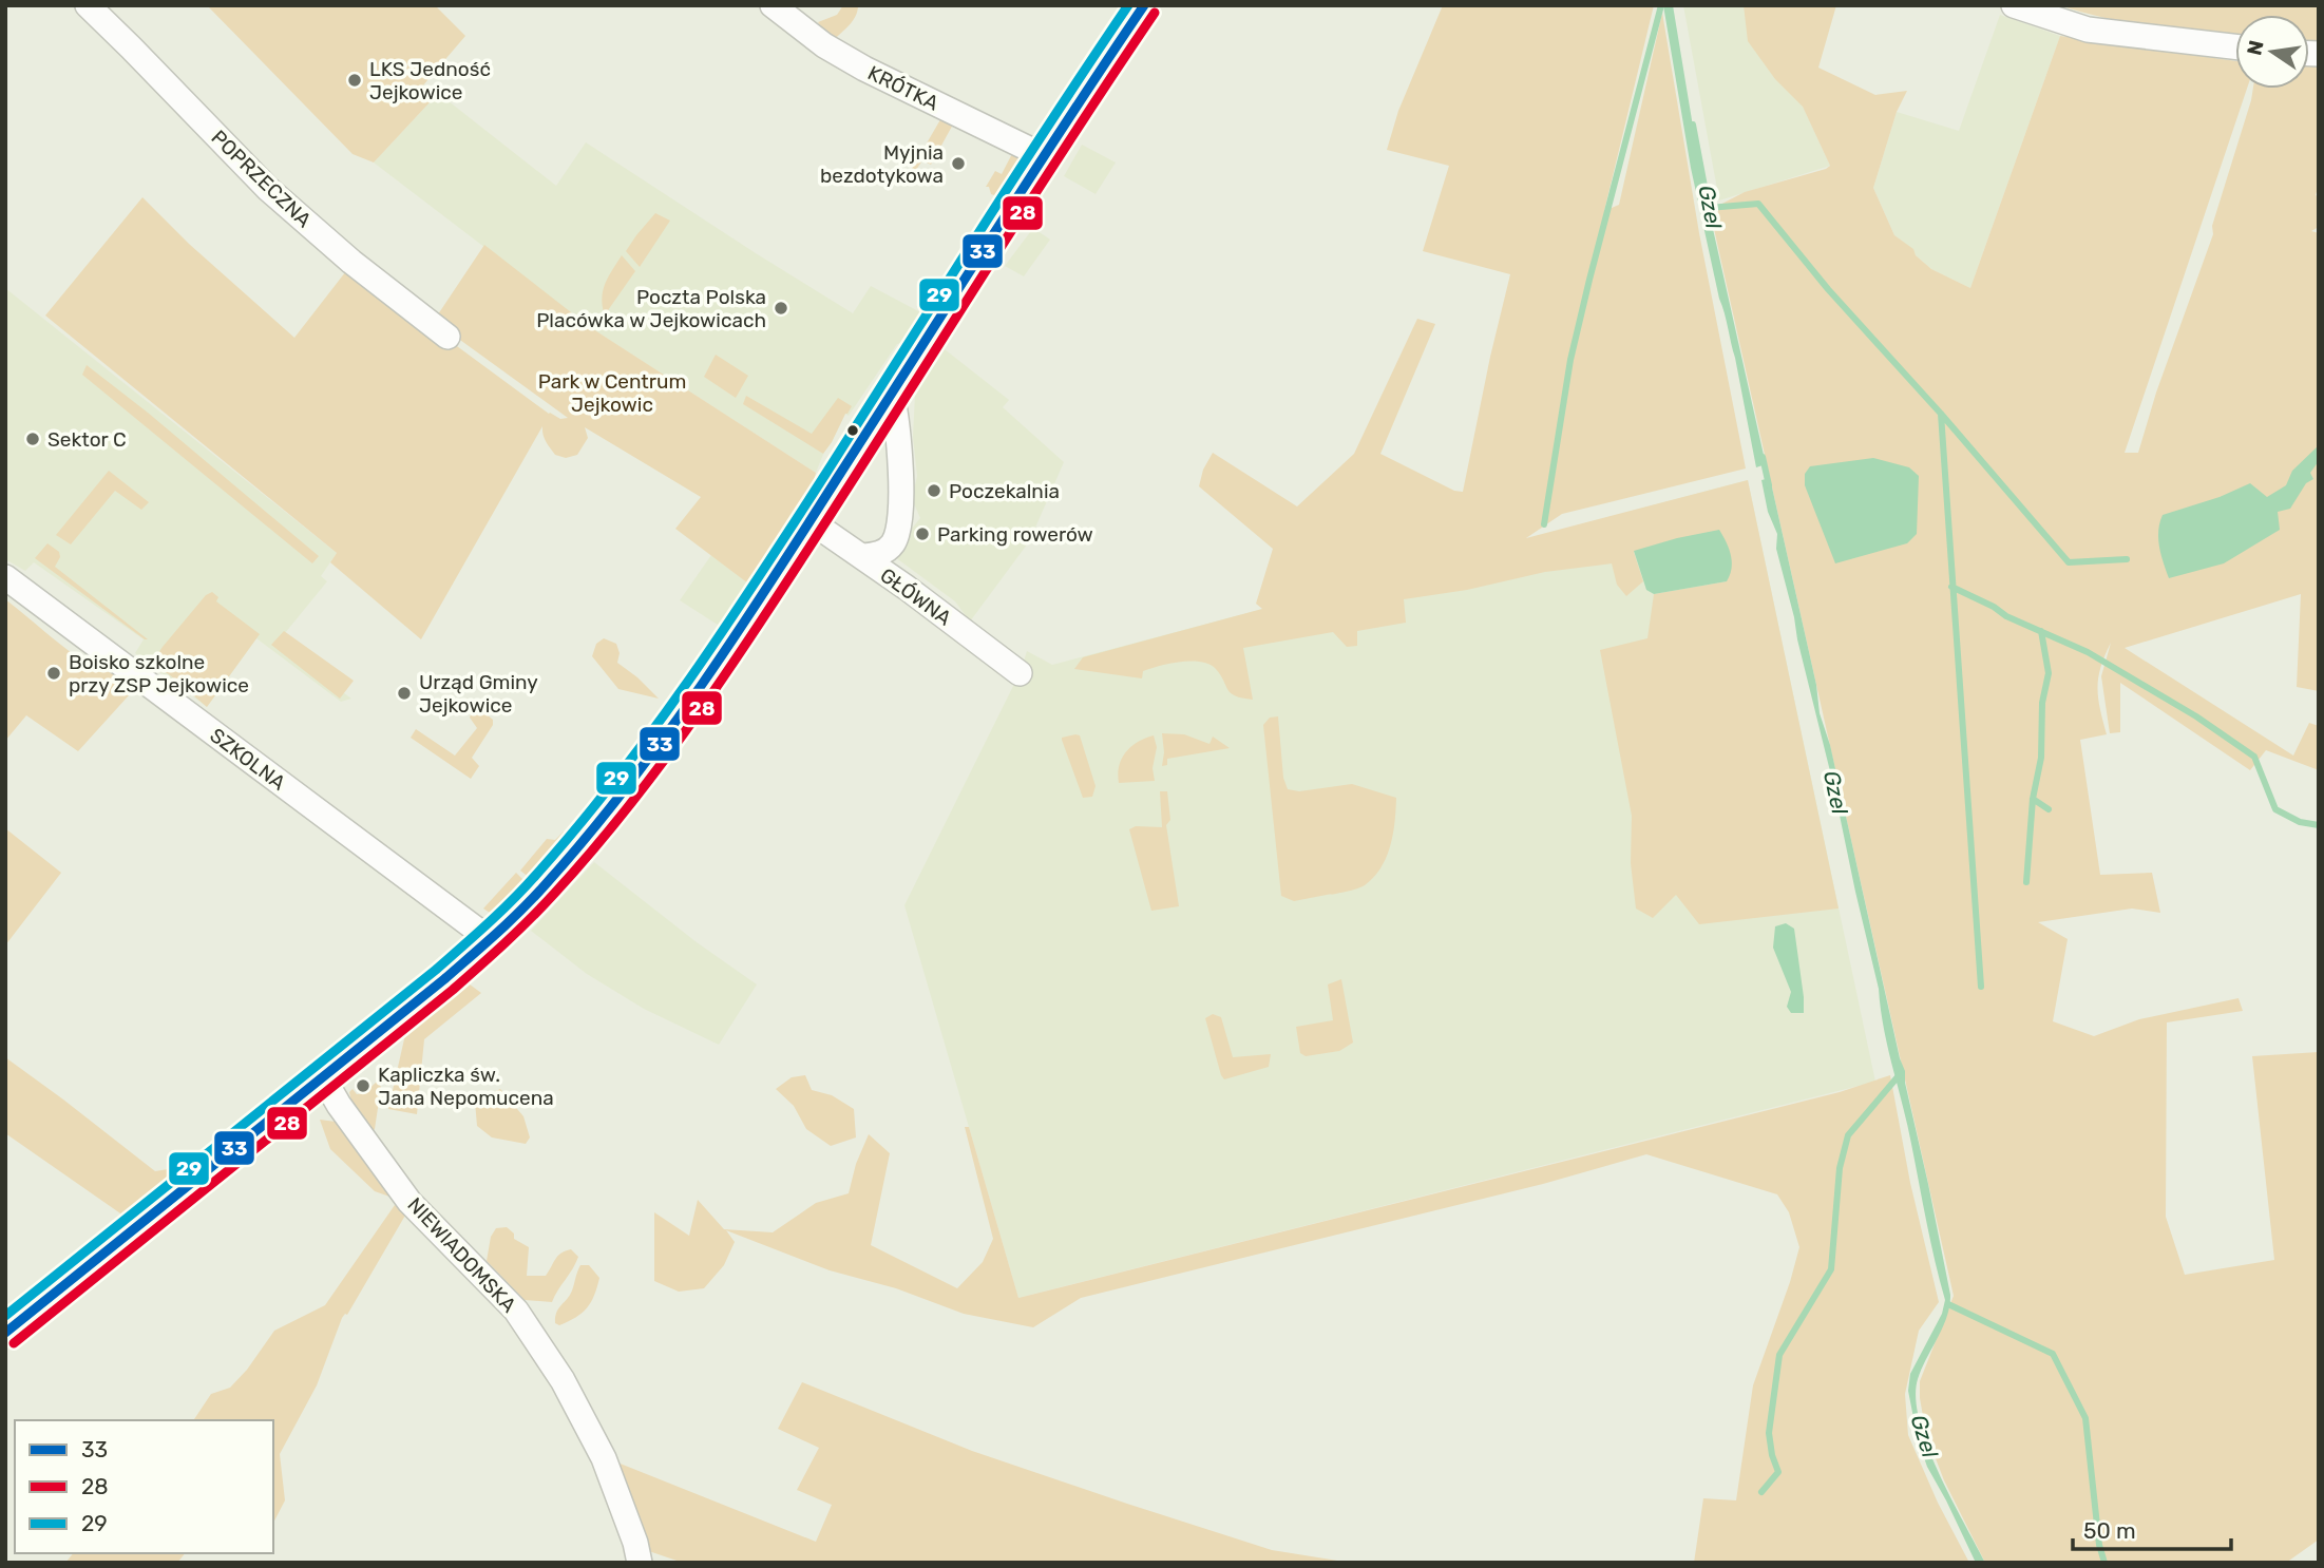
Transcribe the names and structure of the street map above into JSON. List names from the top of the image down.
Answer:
{
  "streets": {
    "street": [
      "KRÓTKA",
      "POPRZECZNA",
      "GŁÓWNA",
      "SZKOLNA",
      "NIEWIADOMSKA"
    ]
  },
  "water": ["Gzel"],
  "parks": ["Park w Centrum Jejkowic"],
  "places": [
    "LKS Jedność Jejkowice",
    "Myjnia bezdotykowa",
    "Poczta Polska Placówka w Jejkowicach",
    "Sektor C",
    "Poczekalnia",
    "Parking rowerów",
    "Boisko szkolne przy ZSP Jejkowice",
    "Urząd Gminy Jejkowice",
    "Kapliczka św. Jana Nepomucena"
  ],
  "lines": ["transit line 33", "transit line 29", "transit line 28"],
  "legend": ["33", "28", "29"],
  "scale_bar": "50 m",
  "north": "left"
}
